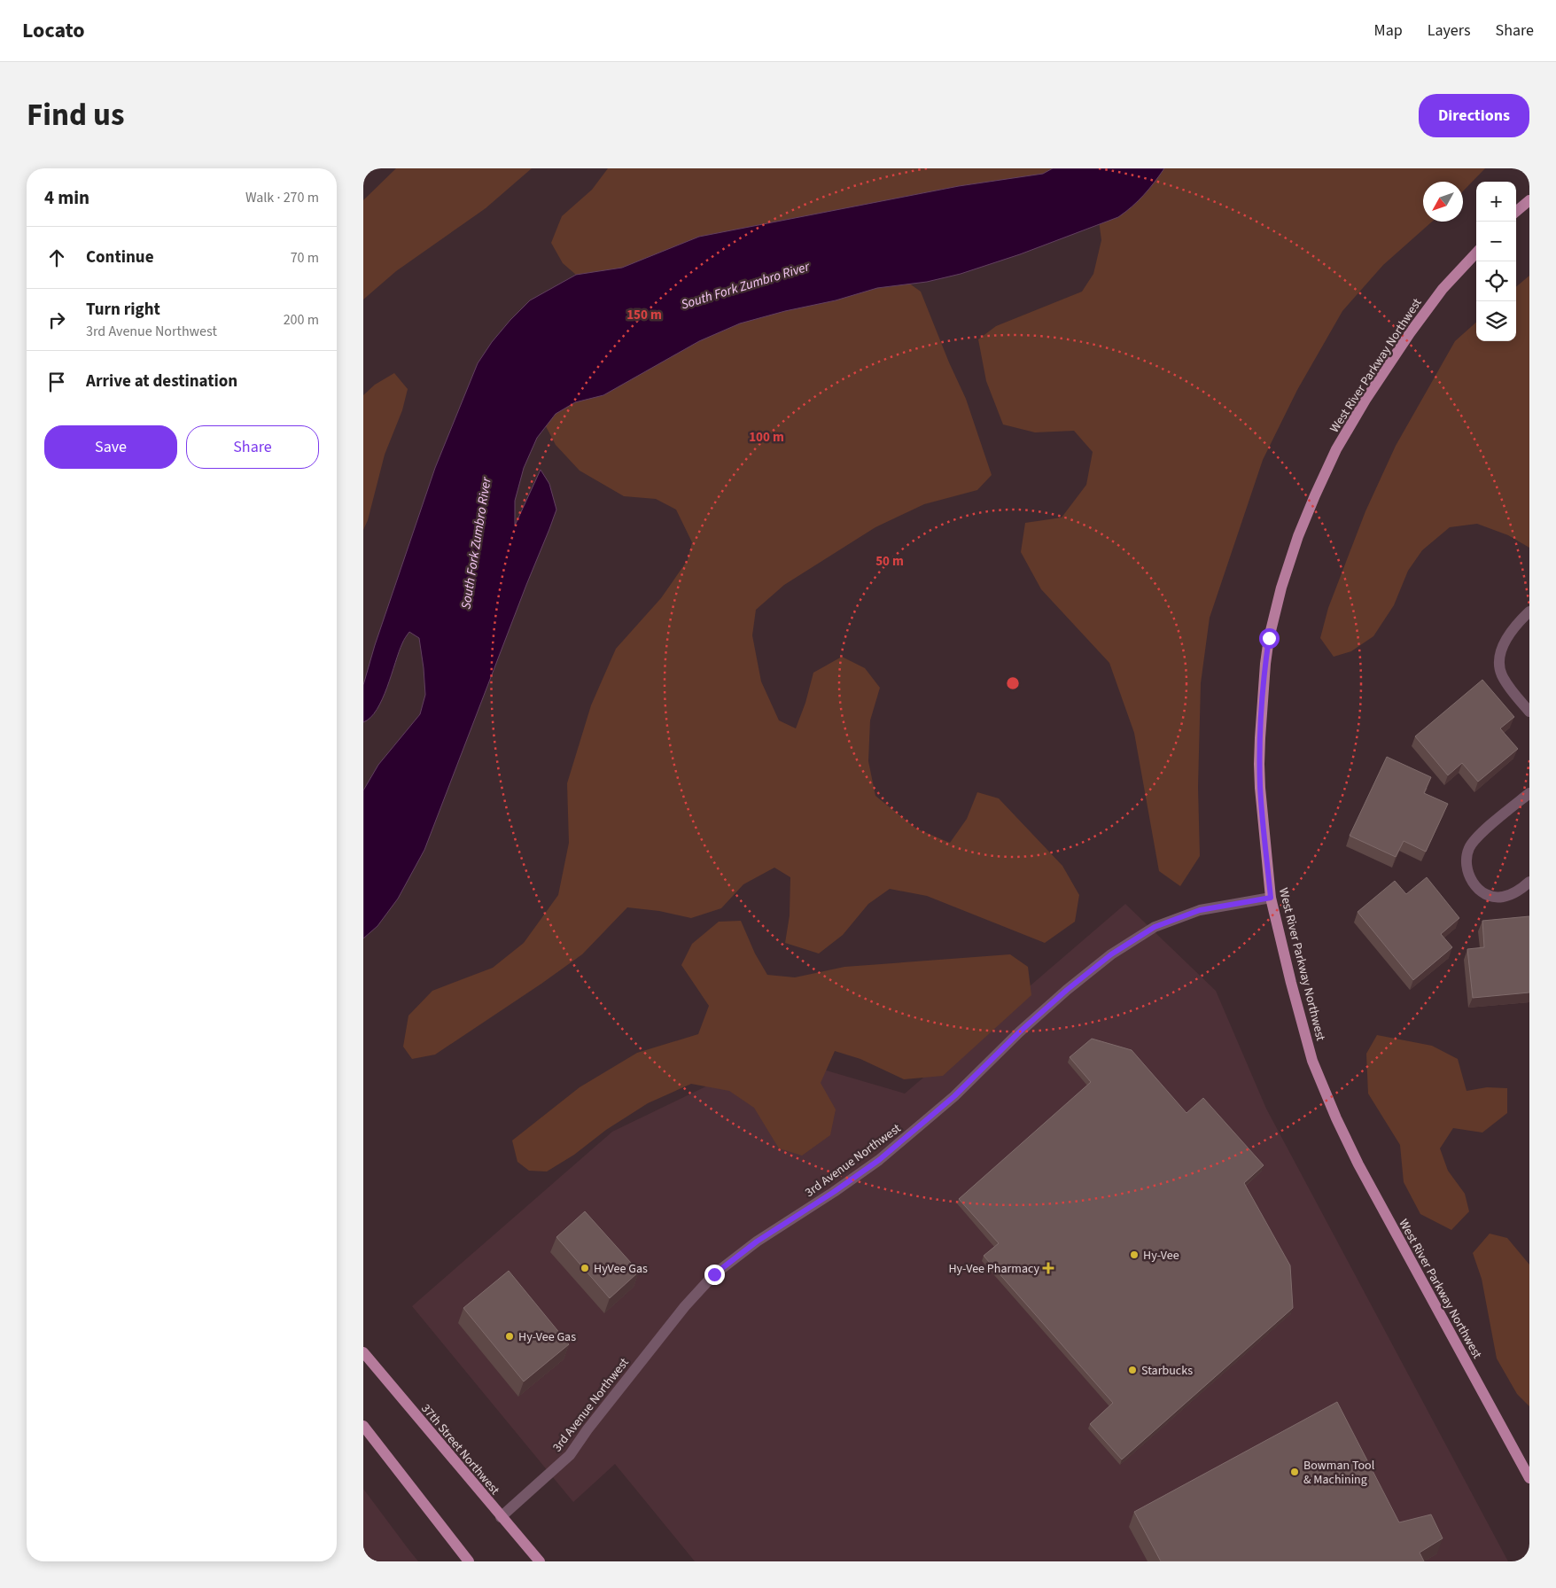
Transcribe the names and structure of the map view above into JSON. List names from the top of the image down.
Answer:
{
  "streets": {
    "main road": ["West River Parkway Northwest", "37th Street Northwest"],
    "street": ["3rd Avenue Northwest"]
  },
  "crossings": [
    ["West River Parkway Northwest", "3rd Avenue Northwest"],
    ["3rd Avenue Northwest", "37th Street Northwest"]
  ],
  "water": ["South Fork Zumbro River"],
  "places": {
    "other": [
      "Hy-Vee",
      "HyVee Gas",
      "Hy-Vee Gas",
      "Starbucks",
      "Bowman Tool & Machining"
    ],
    "health": ["Hy-Vee Pharmacy"]
  },
  "north": "bottom left",
  "page": {
    "header": "Locato",
    "nav": ["Map", "Layers", "Share"],
    "title": "Find us",
    "buttons": [
      "Directions",
      ["Save", "Share"]
    ],
    "heading": ["4 min", "Walk · 270 m"],
    "map_buttons": ["+", "−"],
    "list": [
      ["Continue", "70 m"],
      ["Turn right", "3rd Avenue Northwest", "200 m"],
      "Arrive at destination"
    ]
  },
  "rings": ["150 m", "100 m", "50 m"]
}
